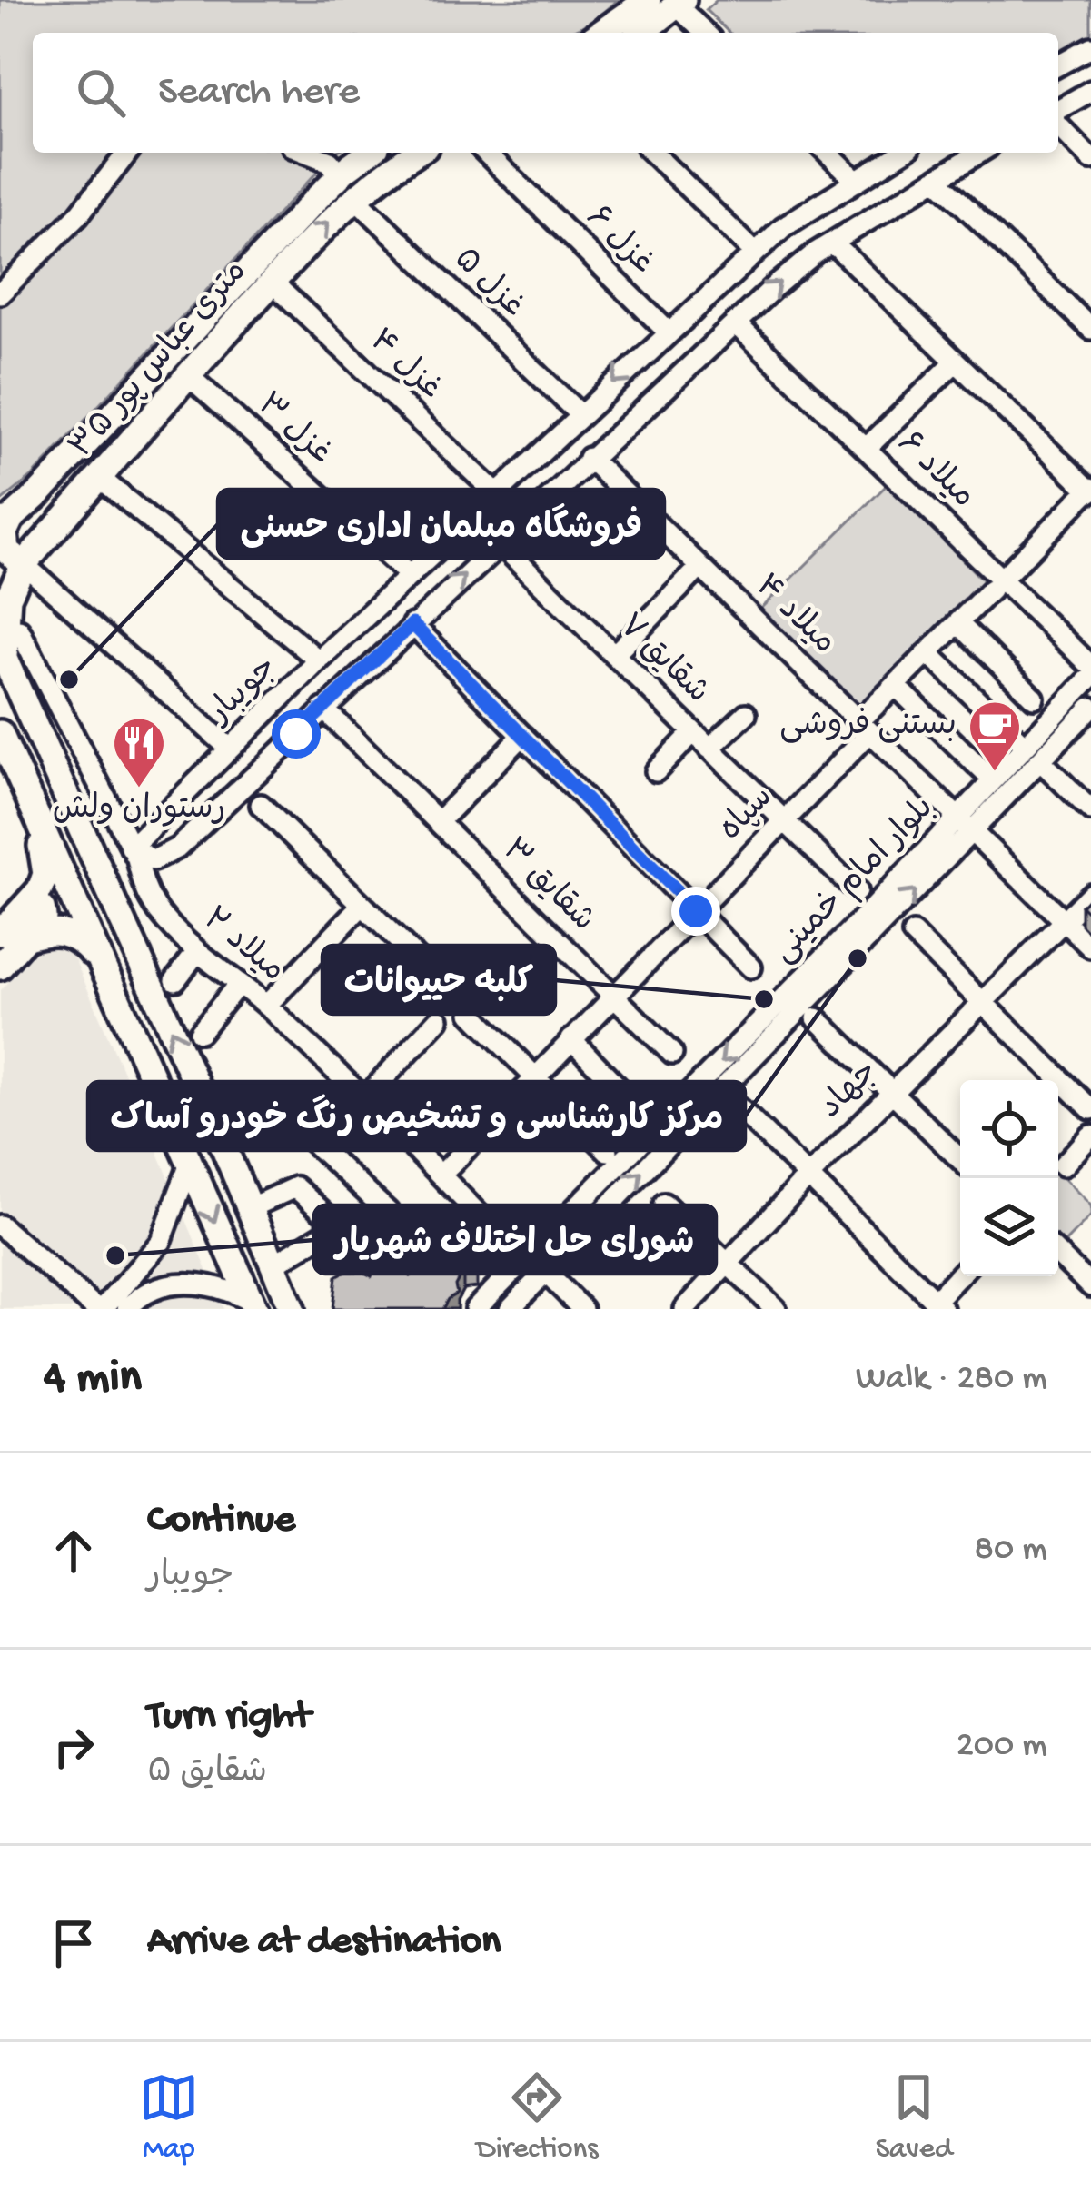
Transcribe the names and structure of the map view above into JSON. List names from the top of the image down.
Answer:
{
  "streets": {
    "main road": ["۳۵ متری عباس پور"],
    "street": [
      "غزل ۶",
      "غزل ۵",
      "غزل ۴",
      "غزل ۳",
      "میلاد ۶",
      "میلاد ۴",
      "شقایق ۷",
      "جویبار",
      "سپاه",
      "بلوار امام خمینی",
      "شقایق ۳",
      "میلاد ۲",
      "جهاد"
    ]
  },
  "crossings": [
    ["غزل ۶", "جویبار"],
    ["غزل ۵", "۳۵ متری عباس پور"],
    ["غزل ۵", "جویبار"],
    ["۳۵ متری عباس پور", "غزل ۴"],
    ["۳۵ متری عباس پور", "غزل ۳"],
    ["غزل ۴", "جویبار"],
    ["غزل ۳", "جویبار"],
    ["میلاد ۶", "جویبار"],
    ["میلاد ۶", "سپاه"],
    ["میلاد ۴", "جویبار"],
    ["میلاد ۴", "سپاه"],
    ["میلاد ۴", "بلوار امام خمینی"],
    ["میلاد ۴", "جهاد"],
    ["شقایق ۷", "جویبار"],
    ["شقایق ۷", "سپاه"],
    ["جویبار", "شقایق ۳"],
    ["جویبار", "میلاد ۲"],
    ["سپاه", "شقایق ۳"],
    ["سپاه", "میلاد ۲"],
    ["بلوار امام خمینی", "میلاد ۲"]
  ],
  "places": {
    "other": [
      "فروشگاه مبلمان اداری حسنی",
      "مرکز کارشناسی و تشخیص رنگ خودرو آساک",
      "کلبه حییوانات",
      "شورای حل اختلاف شهریار"
    ],
    "cafe": ["بستنی فروشی"],
    "restaurant": ["رستوران ولش"]
  },
  "page": {
    "search": "Search here",
    "heading": ["4 min", "Walk · 280 m"],
    "list": [
      ["Continue", "جویبار", "80 m"],
      ["Turn right", "شقایق ۵", "200 m"],
      "Arrive at destination"
    ],
    "nav": ["Map", "Directions", "Saved"]
  }
}
